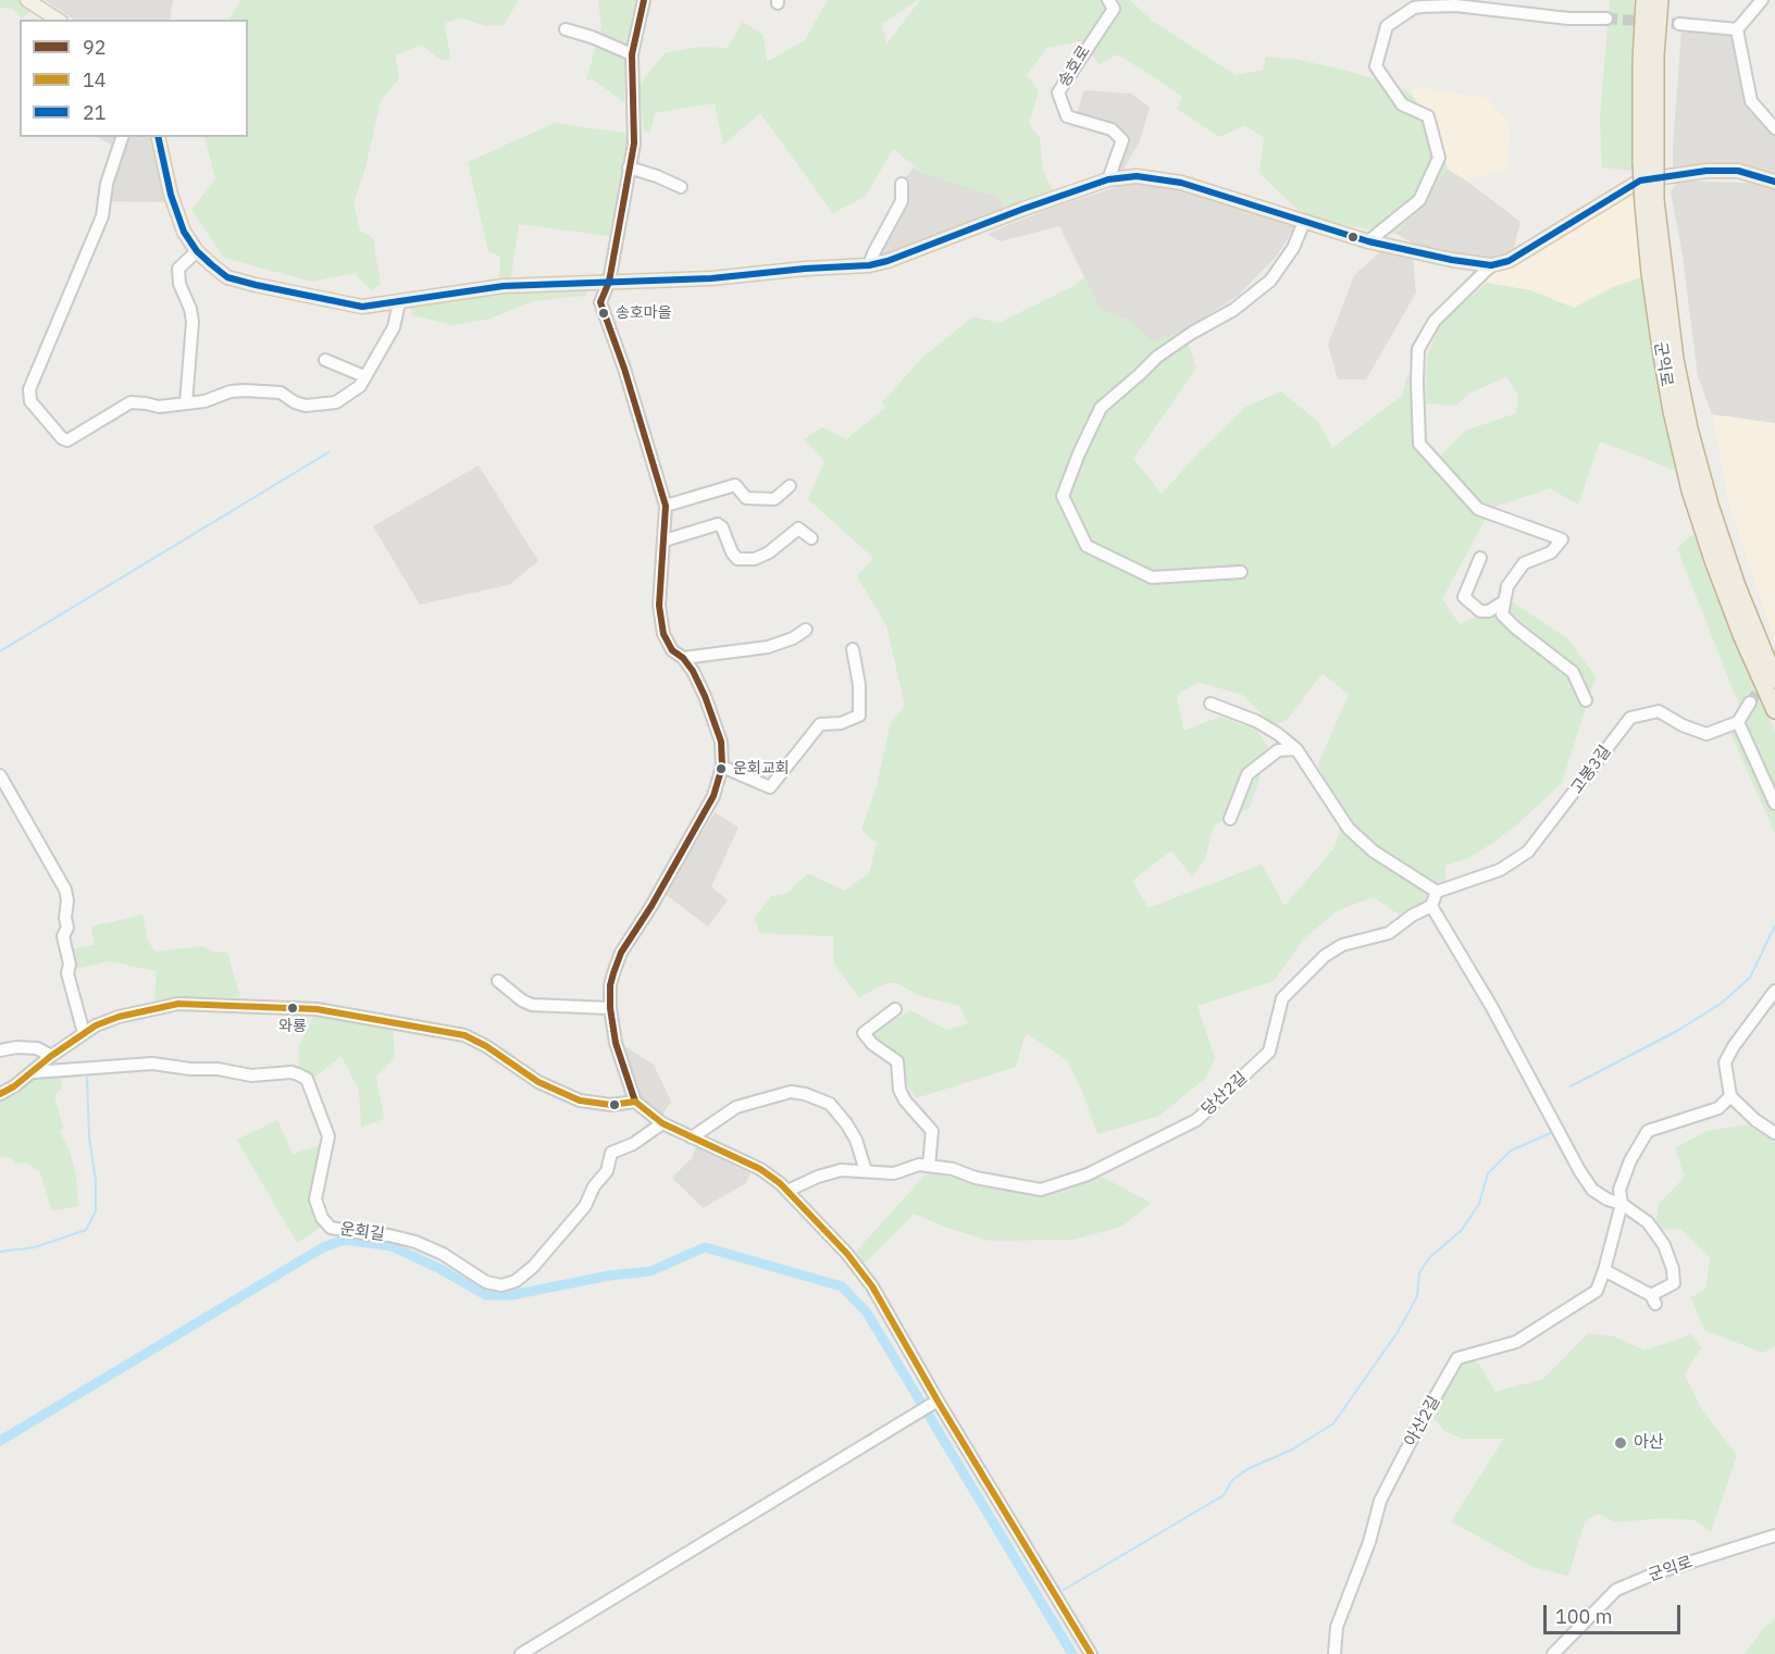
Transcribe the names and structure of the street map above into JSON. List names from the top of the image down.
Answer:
{
  "streets": {
    "highway": ["군익로"],
    "street": [
      "송호로",
      "고봉3길",
      "당산2길",
      "운회길",
      "아산2길"
    ]
  },
  "places": [
    "송호마을",
    "운회교회",
    "와룡",
    "아산"
  ],
  "lines": ["transit line 92", "transit line 21", "transit line 14"],
  "legend": ["92", "14", "21"],
  "scale_bar": "100 m"
}
